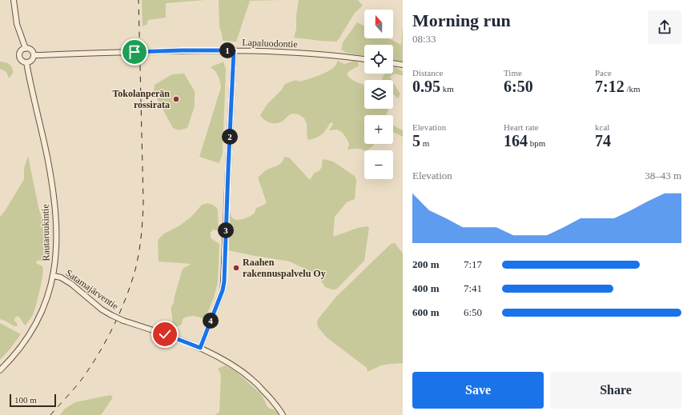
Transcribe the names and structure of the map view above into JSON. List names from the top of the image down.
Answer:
{
  "streets": {
    "main road": ["Lapaluodontie", "Rautaruukintie", "Satamajärventie"]
  },
  "crossings": [
    ["Lapaluodontie", "Rautaruukintie"],
    ["Rautaruukintie", "Satamajärventie"]
  ],
  "places": ["Tokolanperän rossirata", "Raahen rakennuspalvelu Oy"],
  "scale_bar": "100 m",
  "north": "top",
  "page": {
    "heading": ["Morning run", "08:33"],
    "map_buttons": ["+", "−"],
    "pins": [
      "1",
      "2",
      "3",
      "4"
    ],
    "stats": [
      ["Distance", "0.95 km"],
      ["Time", "6:50"],
      ["Pace", "7:12 /km"],
      ["Elevation", "5 m"],
      ["Heart rate", "164 bpm"],
      ["kcal", "74"]
    ],
    "chart": ["Elevation", "38–43 m"],
    "list": [
      {
        "name": "200 m",
        "note": "7:17"
      },
      {
        "name": "400 m",
        "note": "7:41"
      },
      {
        "name": "600 m",
        "note": "6:50"
      }
    ],
    "buttons": ["Save", "Share"],
    "scale": "100 m"
  }
}
